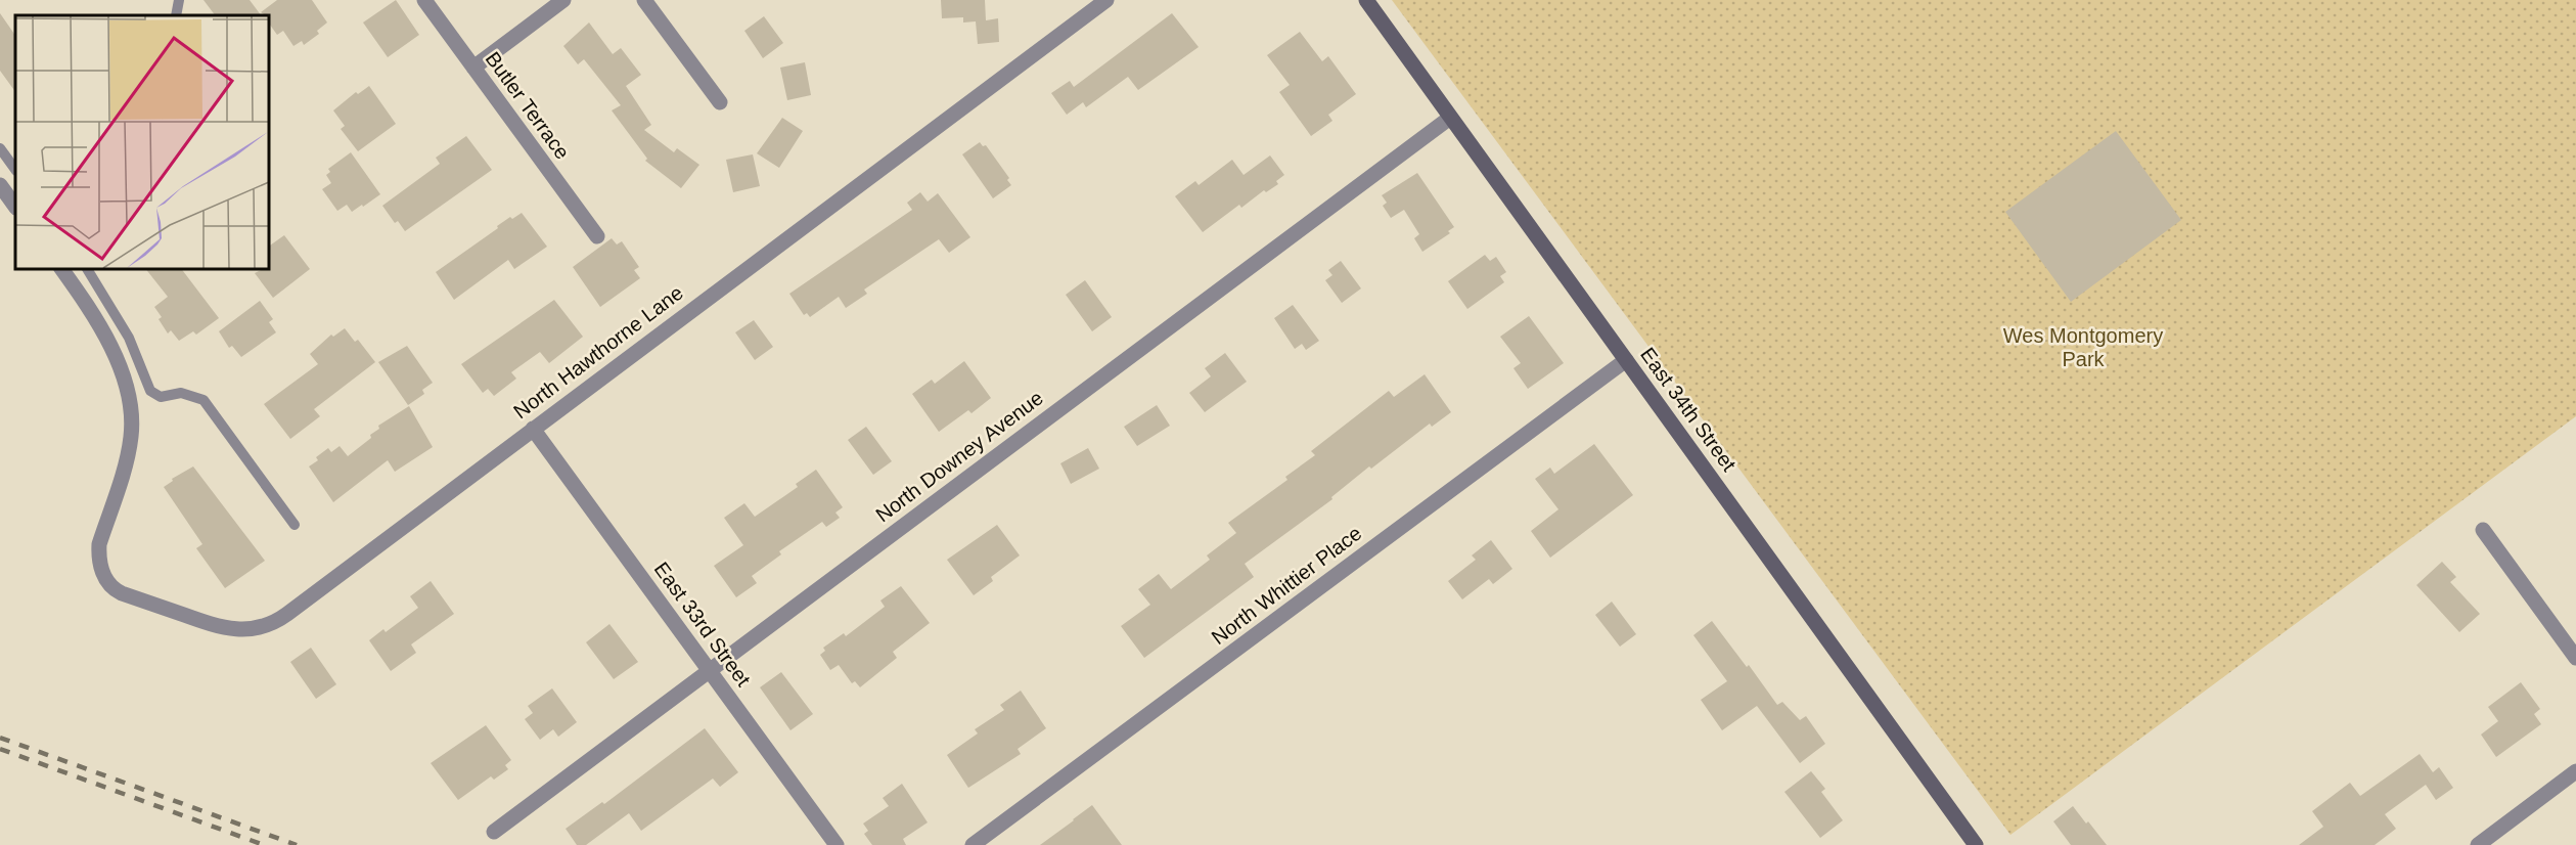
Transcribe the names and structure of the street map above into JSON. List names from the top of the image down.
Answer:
{
  "streets": {
    "main road": ["East 34th Street"],
    "street": [
      "Butler Terrace",
      "North Hawthorne Lane",
      "North Downey Avenue",
      "North Whittier Place",
      "East 33rd Street"
    ]
  },
  "crossings": [
    ["North Hawthorne Lane", "East 33rd Street"],
    ["East 34th Street", "North Downey Avenue"],
    ["East 34th Street", "North Whittier Place"],
    ["North Downey Avenue", "East 33rd Street"]
  ],
  "parks": ["Wes Montgomery Park"]
}
